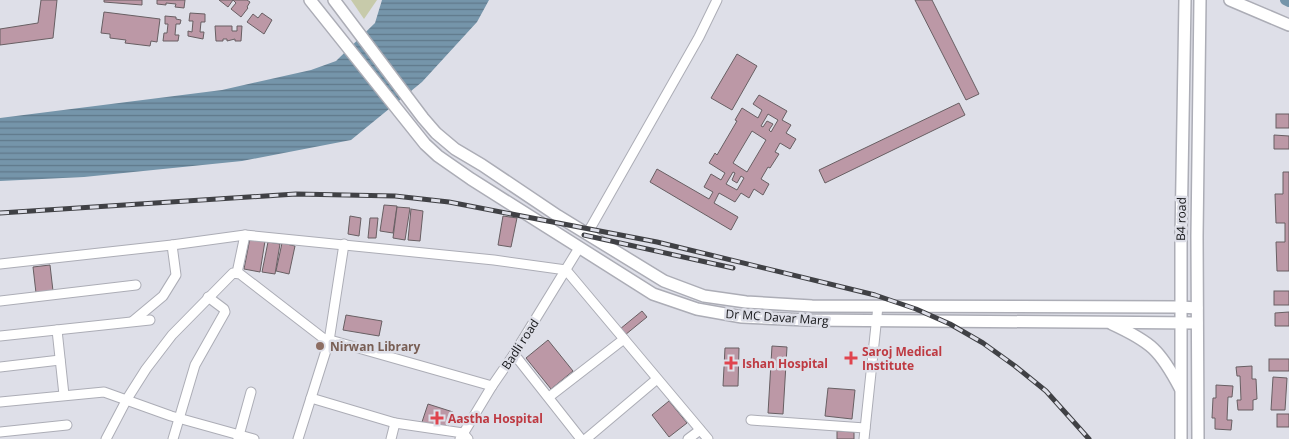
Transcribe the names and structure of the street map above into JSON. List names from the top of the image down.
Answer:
{
  "streets": {
    "street": ["B4 road", "Dr MC Davar Marg", "Badli road"]
  },
  "crossings": [
    ["B4 road", "Dr MC Davar Marg"],
    ["Dr MC Davar Marg", "Badli road"]
  ],
  "places": {
    "other": ["Nirwan Library"],
    "health": ["Saroj Medical Institute", "Ishan Hospital", "Aastha Hospital"]
  }
}
